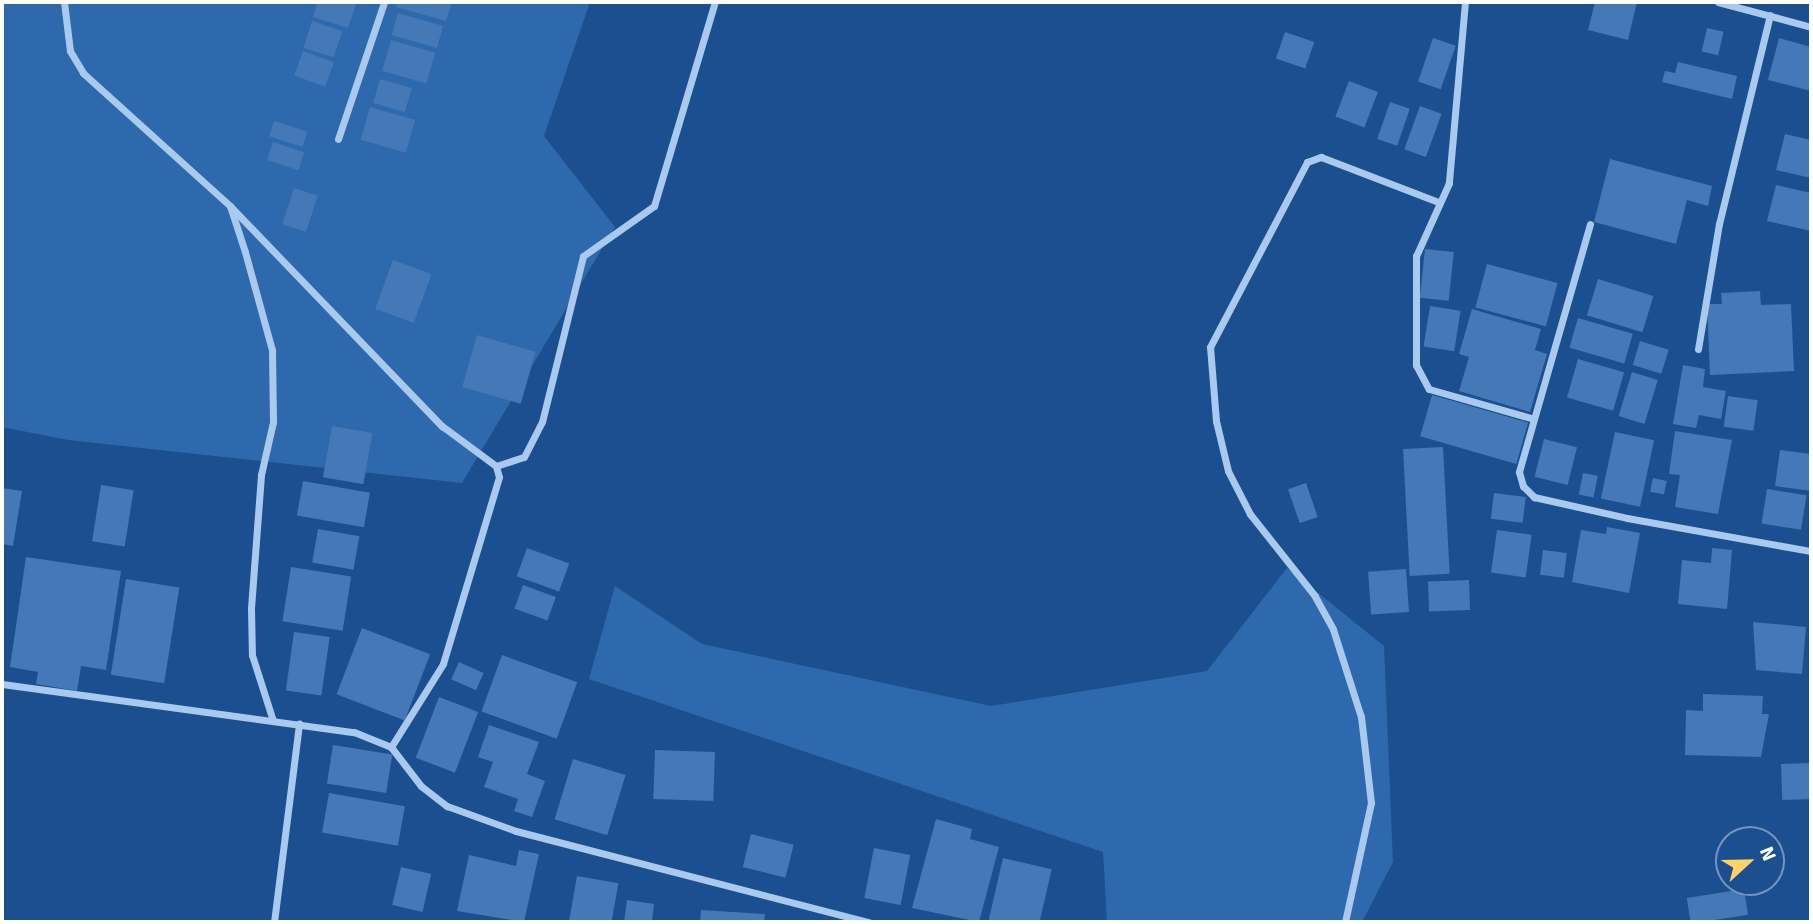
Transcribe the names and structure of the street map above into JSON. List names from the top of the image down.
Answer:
{
  "north": "right"
}
